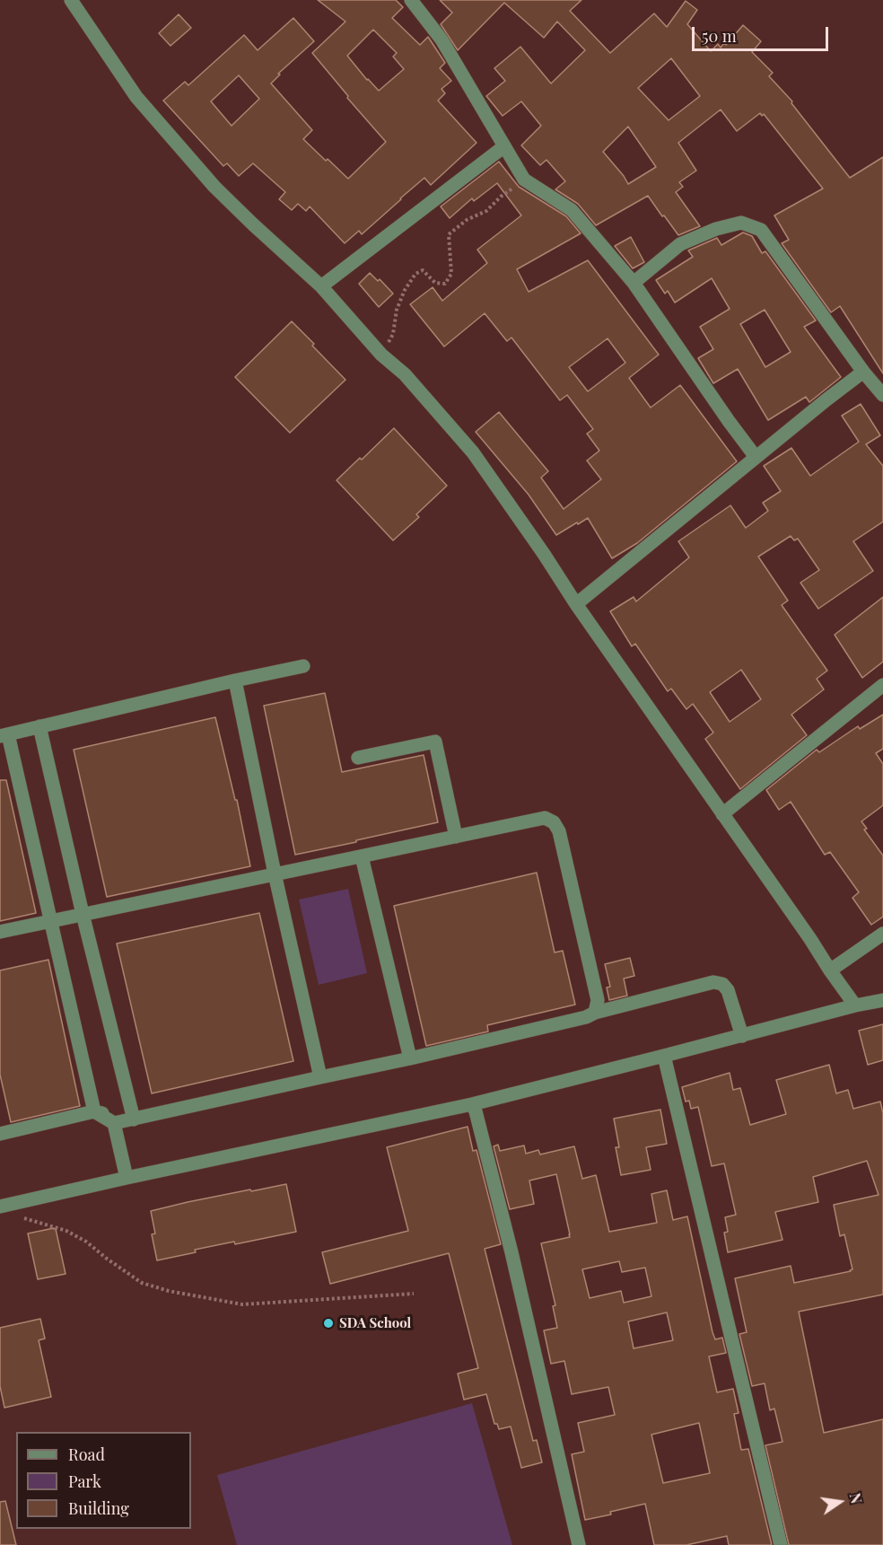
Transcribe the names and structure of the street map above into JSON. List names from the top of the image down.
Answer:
{
  "places": ["SDA School"],
  "legend": ["Road", "Park", "Building"],
  "scale_bar": "50 m",
  "north": "right"
}
